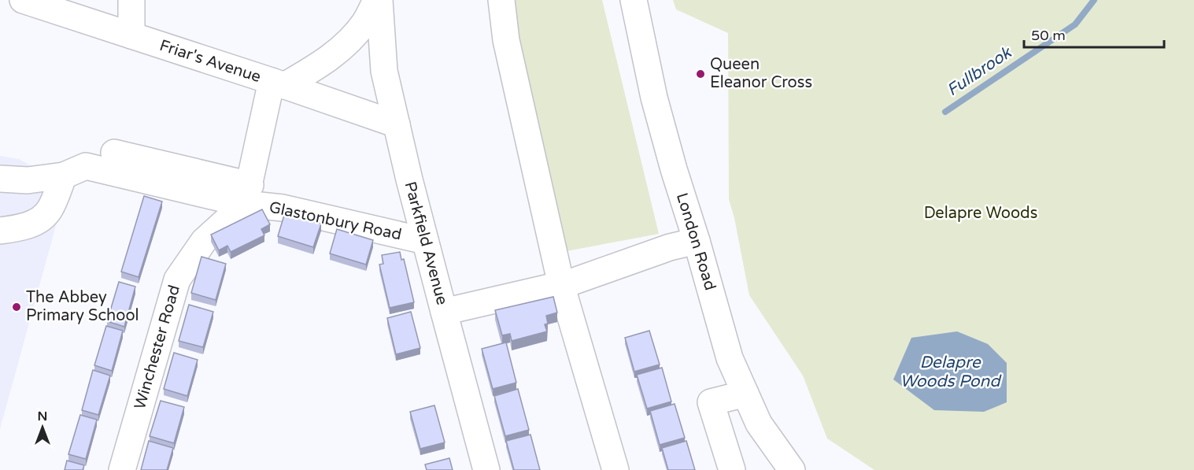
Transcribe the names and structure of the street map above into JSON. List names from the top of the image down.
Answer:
{
  "streets": {
    "main road": [
      "Friar's Avenue",
      "Glastonbury Road",
      "London Road",
      "Parkfield Avenue",
      "Winchester Road"
    ]
  },
  "crossings": [
    ["Friar's Avenue", "Parkfield Avenue"],
    ["Glastonbury Road", "Parkfield Avenue"],
    ["Glastonbury Road", "Winchester Road"],
    ["London Road", "Parkfield Avenue"]
  ],
  "water": ["Fullbrook", "Delapre Woods Pond"],
  "parks": ["Delapre Woods"],
  "places": ["Queen Eleanor Cross", "The Abbey Primary School"],
  "scale_bar": "50 m",
  "north": "top"
}
